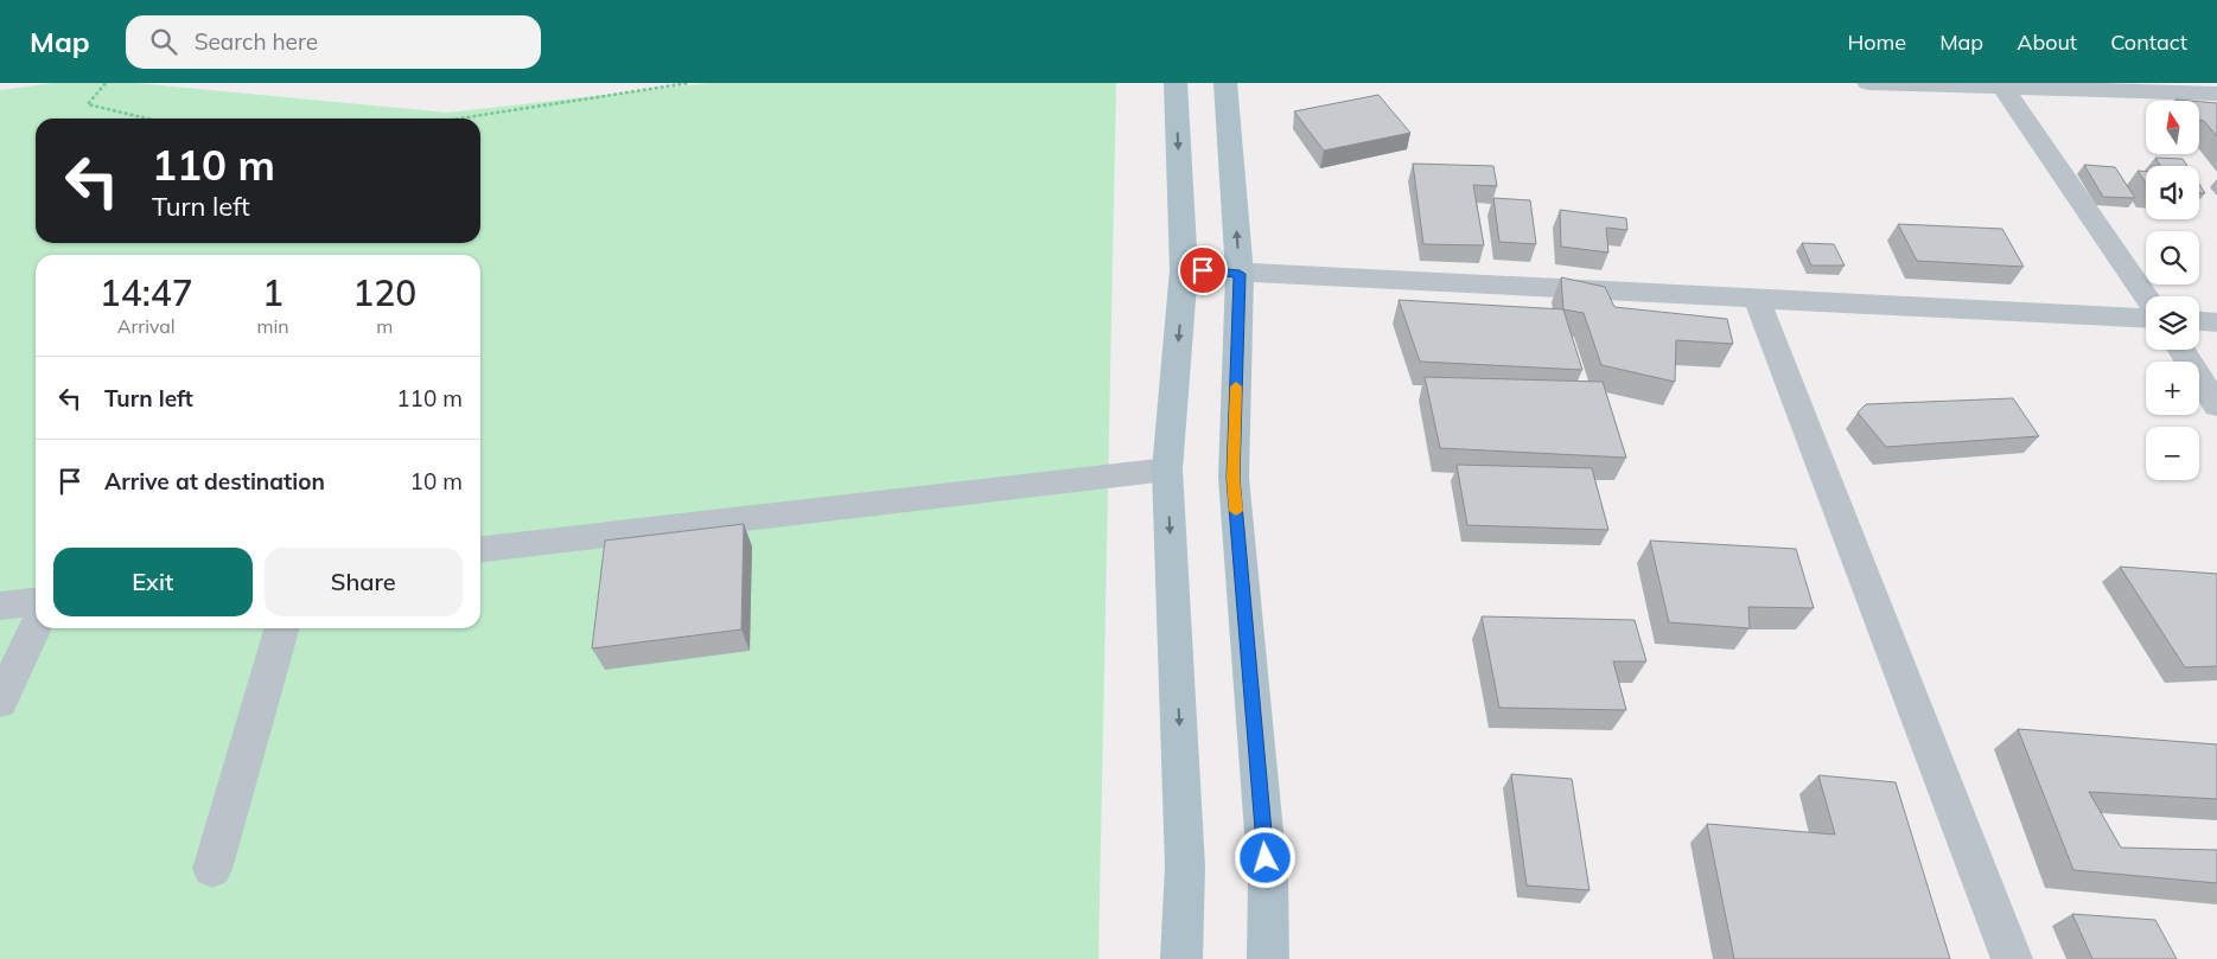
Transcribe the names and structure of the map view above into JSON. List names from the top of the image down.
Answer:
{
  "north": "top",
  "page": {
    "header": "Map",
    "search": "Search here",
    "nav": [
      "Home",
      "Map",
      "About",
      "Contact"
    ],
    "map_buttons": ["+", "−"],
    "turn": ["110 m", "Turn left"],
    "eta": [
      "14:47",
      "Arrival",
      "1",
      "min",
      "120",
      "m"
    ],
    "list": [
      {
        "name": "Turn left",
        "value": "110 m"
      },
      {
        "name": "Arrive at destination",
        "value": "10 m"
      }
    ],
    "buttons": ["Exit", "Share"]
  }
}
